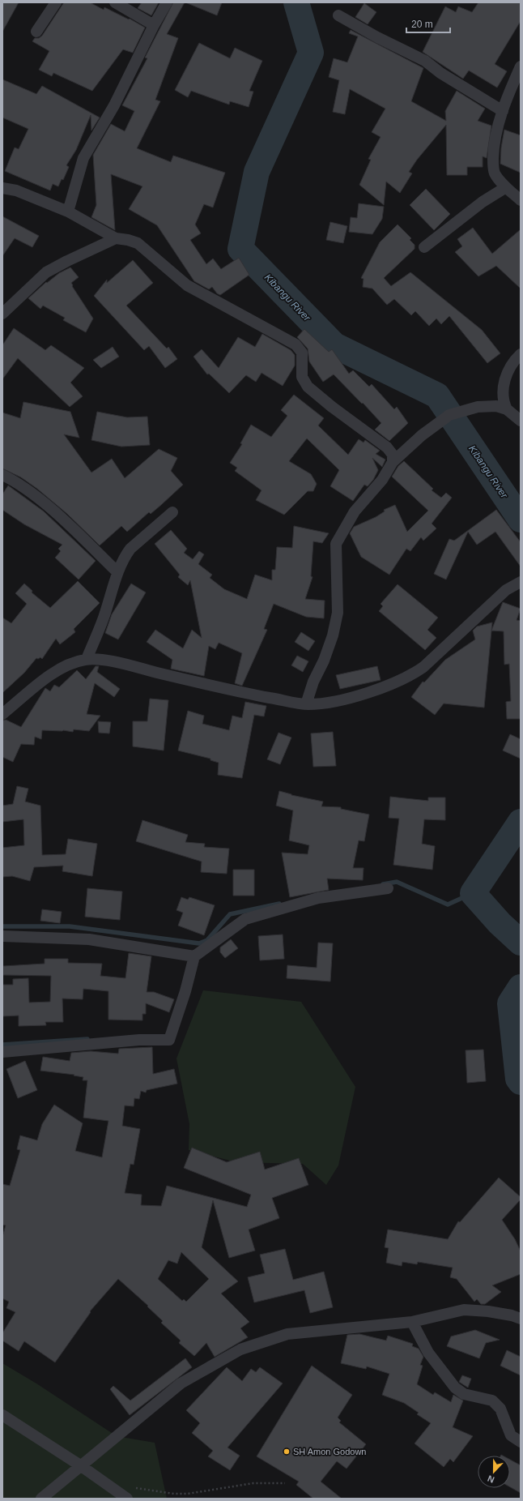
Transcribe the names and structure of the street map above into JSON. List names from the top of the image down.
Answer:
{
  "water": ["Kibangu River"],
  "places": ["SH Amon Godown"],
  "scale_bar": "20 m",
  "north": "bottom"
}
